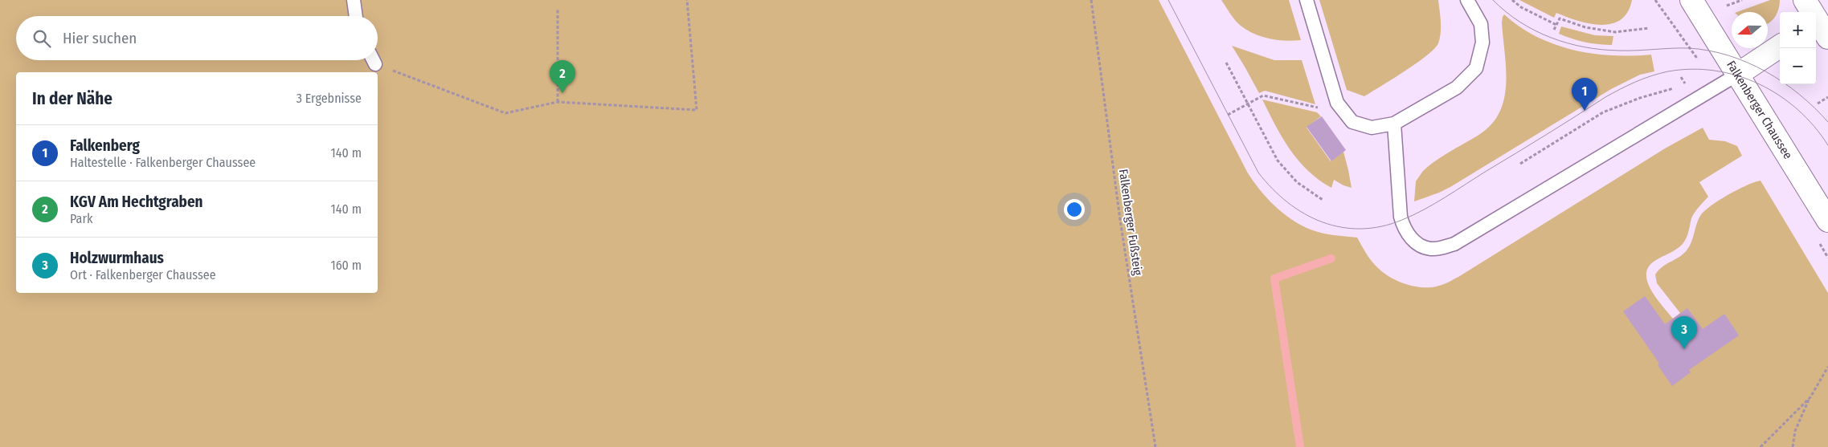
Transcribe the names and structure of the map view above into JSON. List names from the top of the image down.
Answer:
{
  "streets": {
    "main road": ["Falkenberger Chaussee"],
    "path": ["Falkenberger Fußsteig"]
  },
  "north": "left",
  "page": {
    "map_buttons": ["+", "−"],
    "search": "Hier suchen",
    "pins": ["2", "1", "3"],
    "heading": ["In der Nähe", "3 Ergebnisse"],
    "list": [
      {
        "mark": "1",
        "name": "Falkenberg",
        "note": "Haltestelle · Falkenberger Chaussee",
        "value": "140 m"
      },
      {
        "mark": "2",
        "name": "KGV Am Hechtgraben",
        "note": "Park",
        "value": "140 m"
      },
      {
        "mark": "3",
        "name": "Holzwurmhaus",
        "note": "Ort · Falkenberger Chaussee",
        "value": "160 m"
      }
    ]
  }
}
